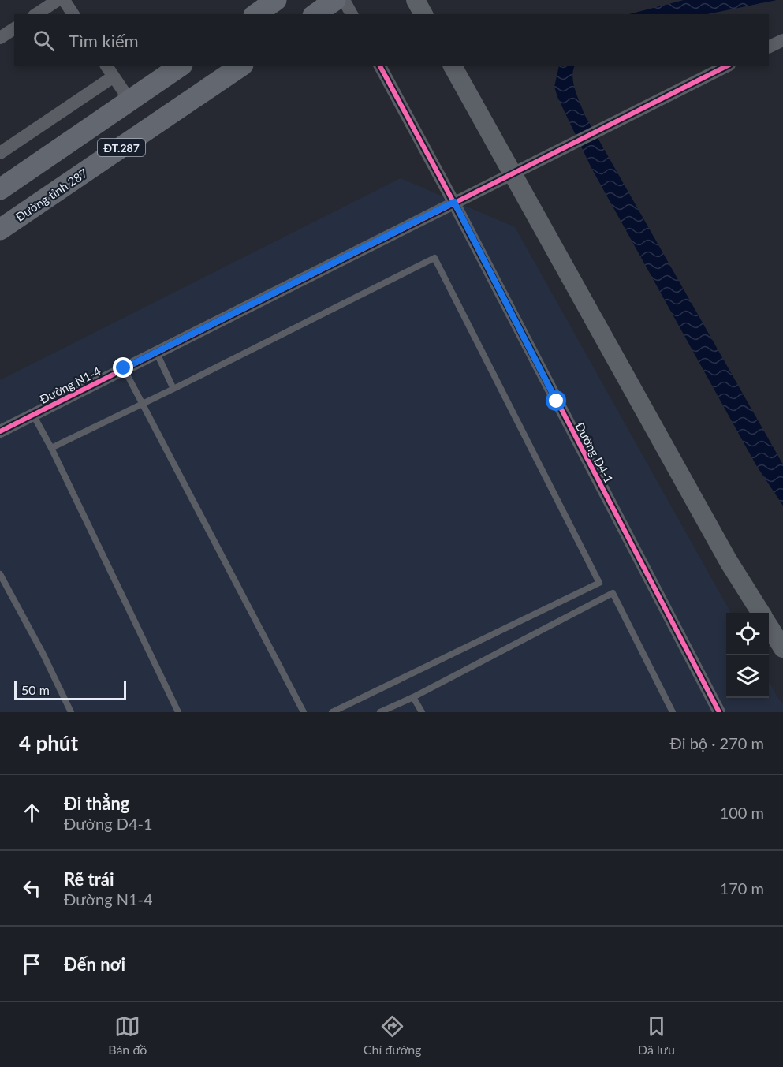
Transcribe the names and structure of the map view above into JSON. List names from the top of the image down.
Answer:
{
  "streets": {
    "main road": ["ĐT.287", "Đường tỉnh 287"],
    "street": ["Đường N1-4", "Đường D4-1"]
  },
  "crossings": [
    ["Đường N1-4", "Đường D4-1"]
  ],
  "scale_bar": "50 m",
  "page": {
    "search": "Tìm kiếm",
    "scale": "50 m",
    "heading": ["4 phút", "Đi bộ · 270 m"],
    "list": [
      ["Đi thẳng", "Đường D4-1", "100 m"],
      ["Rẽ trái", "Đường N1-4", "170 m"],
      "Đến nơi"
    ],
    "nav": ["Bản đồ", "Chỉ đường", "Đã lưu"]
  }
}
